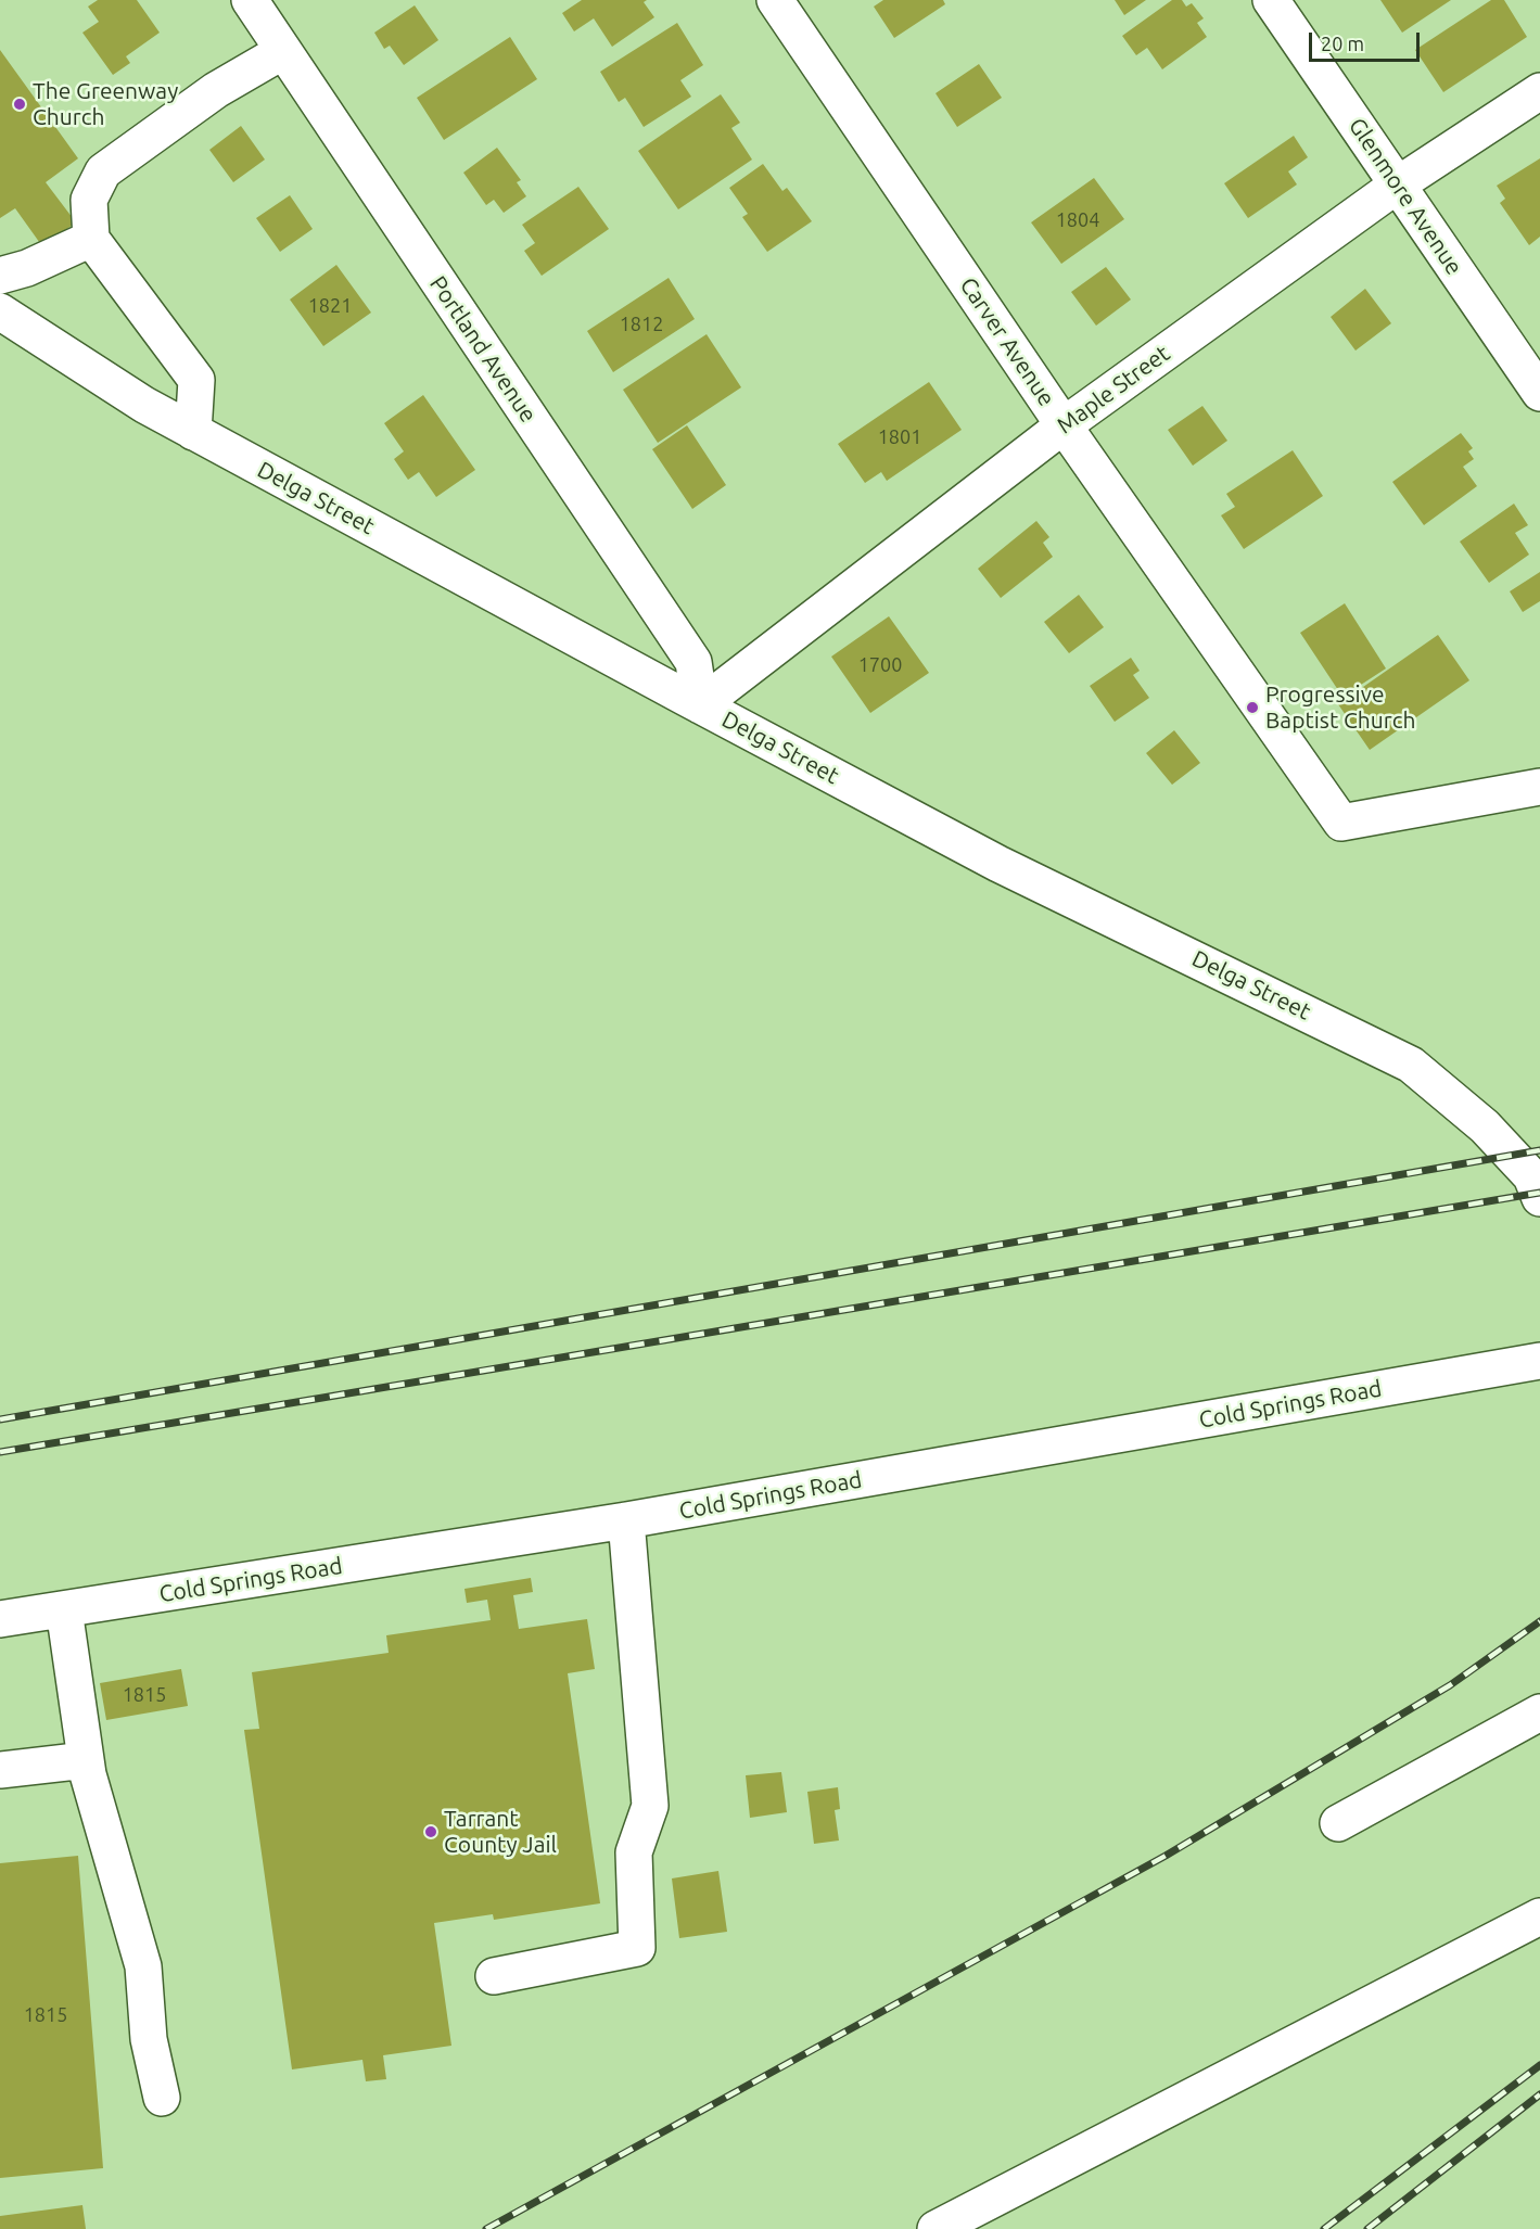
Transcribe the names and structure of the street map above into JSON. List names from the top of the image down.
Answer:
{
  "streets": {
    "street": [
      "Glenmore Avenue",
      "Carver Avenue",
      "Portland Avenue",
      "Maple Street",
      "Delga Street",
      "Cold Springs Road"
    ]
  },
  "crossings": [
    ["Glenmore Avenue", "Maple Street"],
    ["Carver Avenue", "Maple Street"],
    ["Portland Avenue", "Maple Street"],
    ["Portland Avenue", "Delga Street"],
    ["Maple Street", "Delga Street"]
  ],
  "places": ["The Greenway Church", "Progressive Baptist Church", "Tarrant County Jail"],
  "house_numbers": [
    "1804",
    "1821",
    "1812",
    "1801",
    "1700",
    "1815",
    "1815"
  ],
  "scale_bar": "20 m"
}
